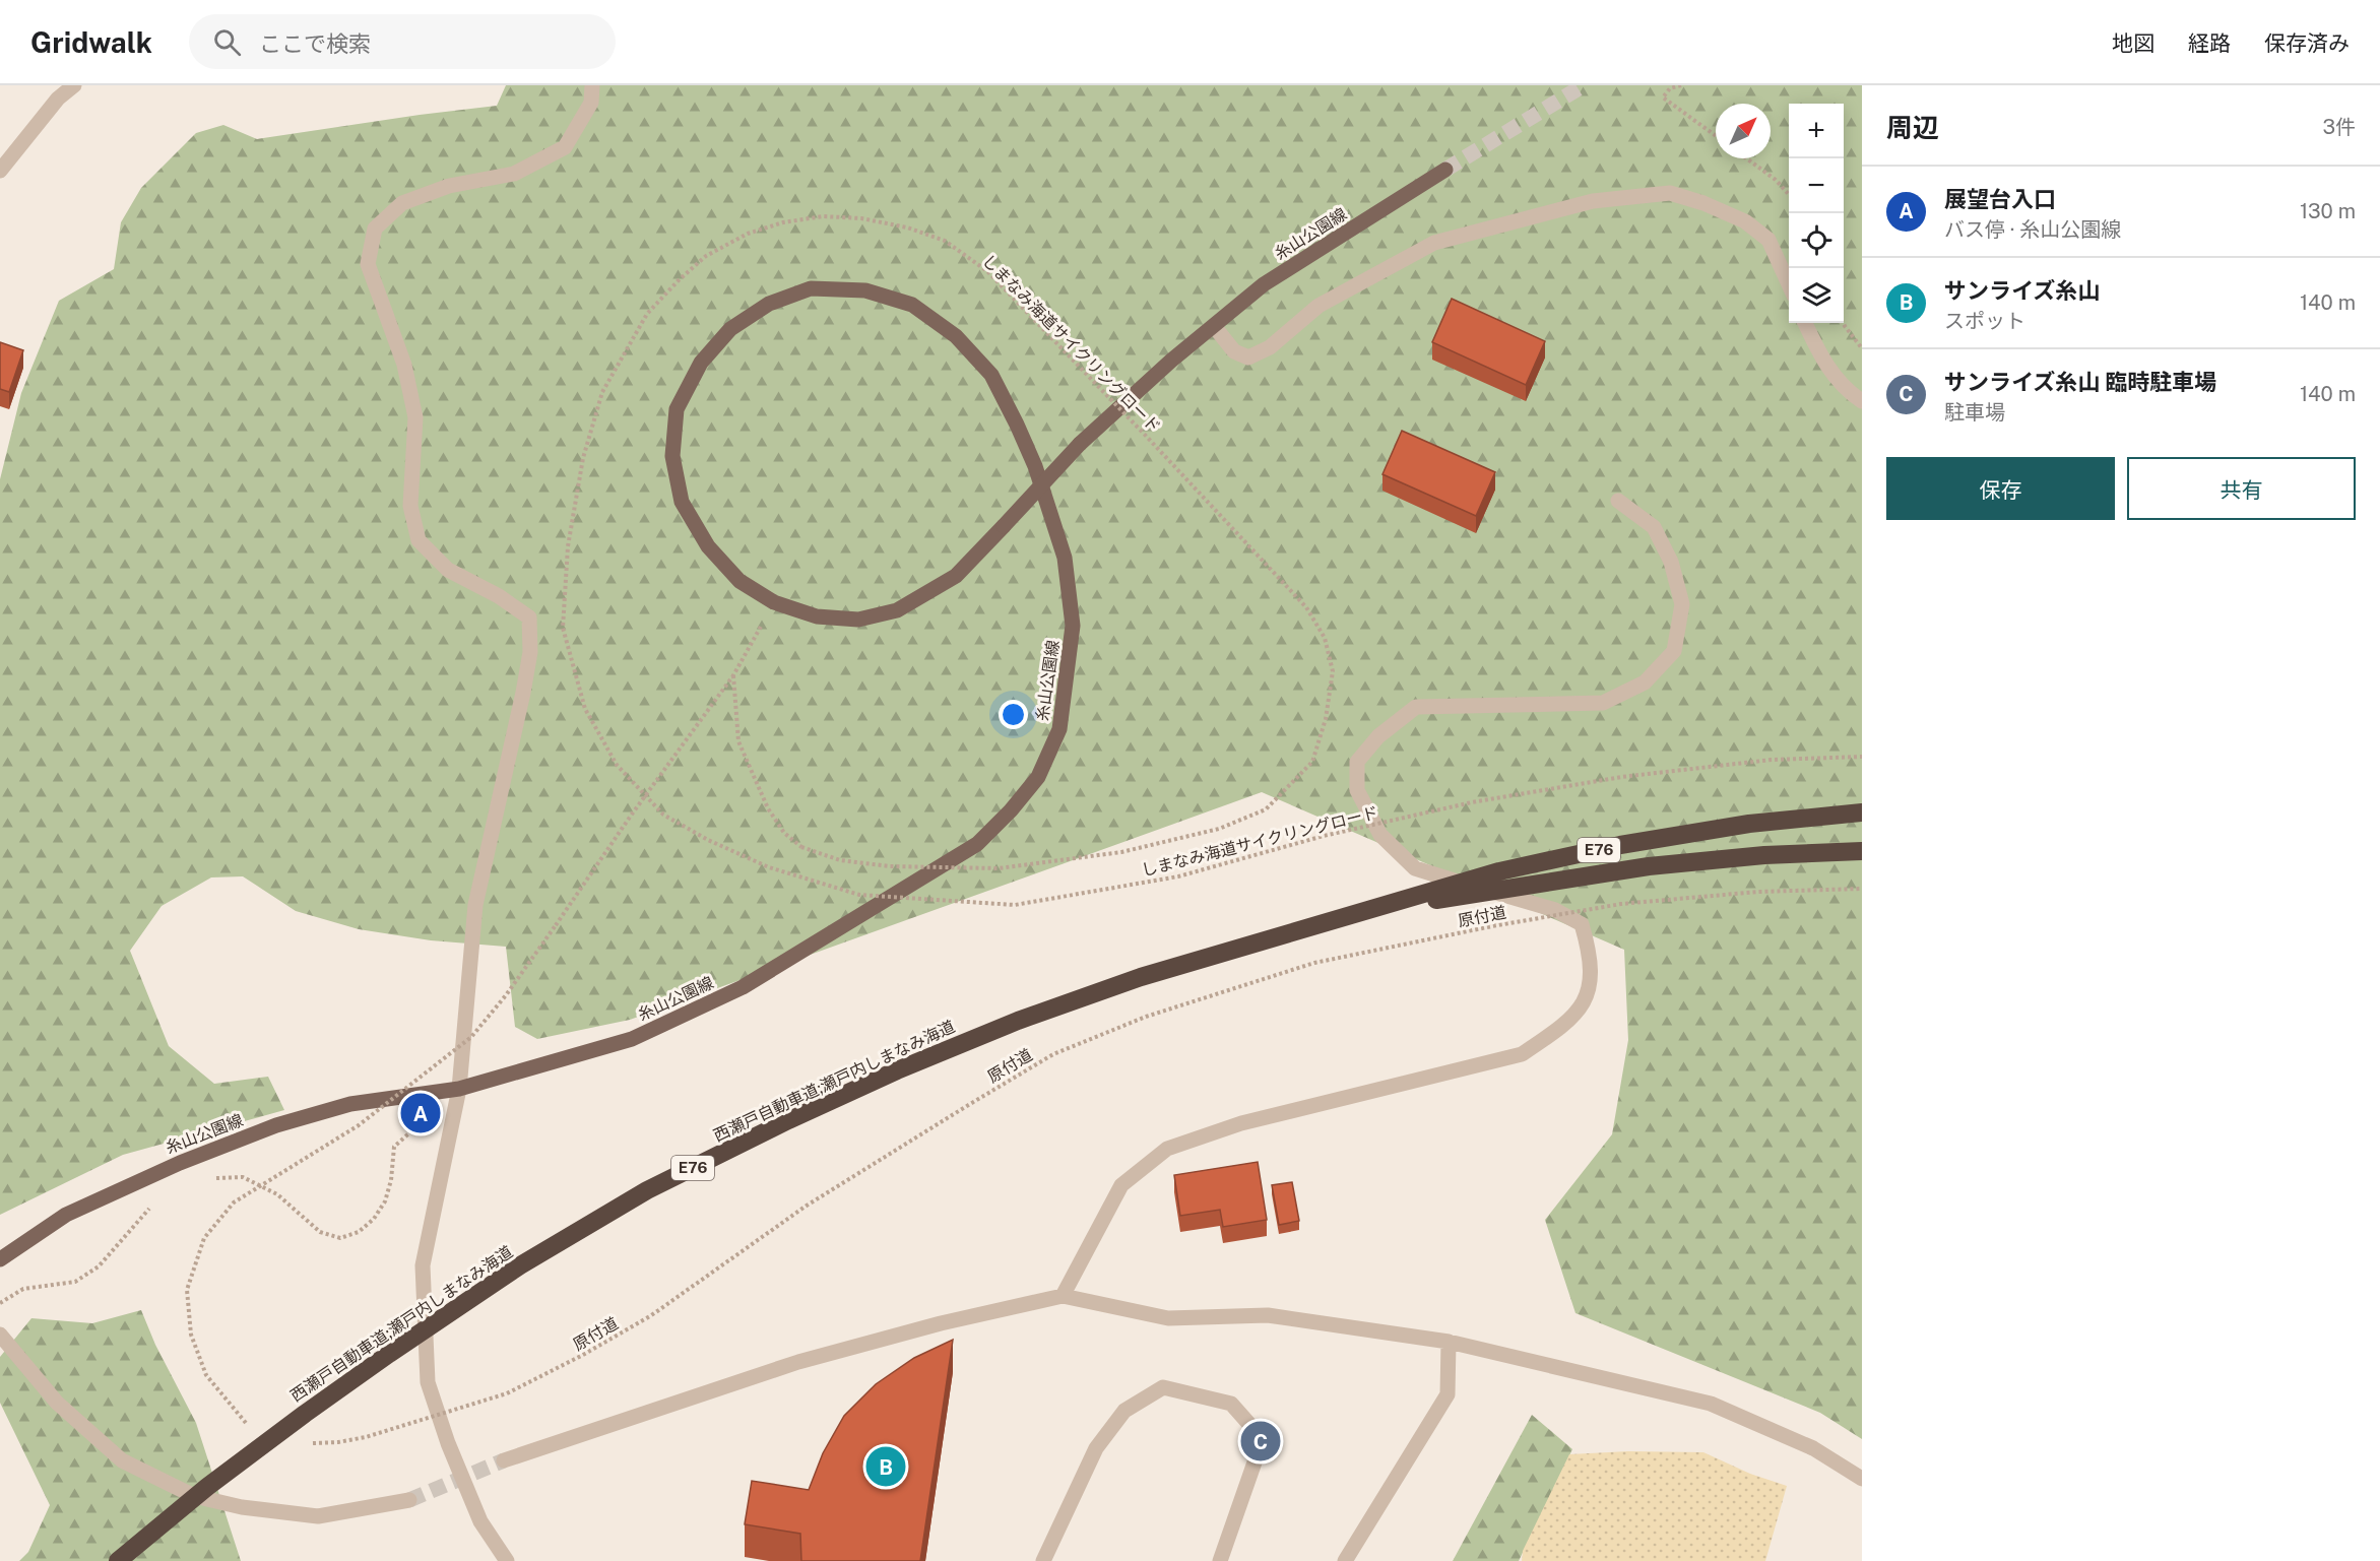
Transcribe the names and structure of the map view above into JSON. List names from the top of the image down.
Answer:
{
  "streets": {
    "highway": ["E76", "西瀬戸自動車道;瀬戸内しまなみ海道"],
    "main road": ["糸山公園線"],
    "path": ["しまなみ海道サイクリングロード", "原付道"]
  },
  "north": "top right",
  "page": {
    "header": "Gridwalk",
    "search": "ここで検索",
    "nav": ["地図", "経路", "保存済み"],
    "heading": ["周辺", "3件"],
    "map_buttons": ["+", "−"],
    "list": [
      {
        "mark": "A",
        "name": "展望台入口",
        "note": "バス停 · 糸山公園線",
        "value": "130 m"
      },
      {
        "mark": "B",
        "name": "サンライズ糸山",
        "note": "スポット",
        "value": "140 m"
      },
      {
        "mark": "C",
        "name": "サンライズ糸山 臨時駐車場",
        "note": "駐車場",
        "value": "140 m"
      }
    ],
    "buttons": ["保存", "共有"],
    "pins": ["A", "C", "B"]
  }
}
